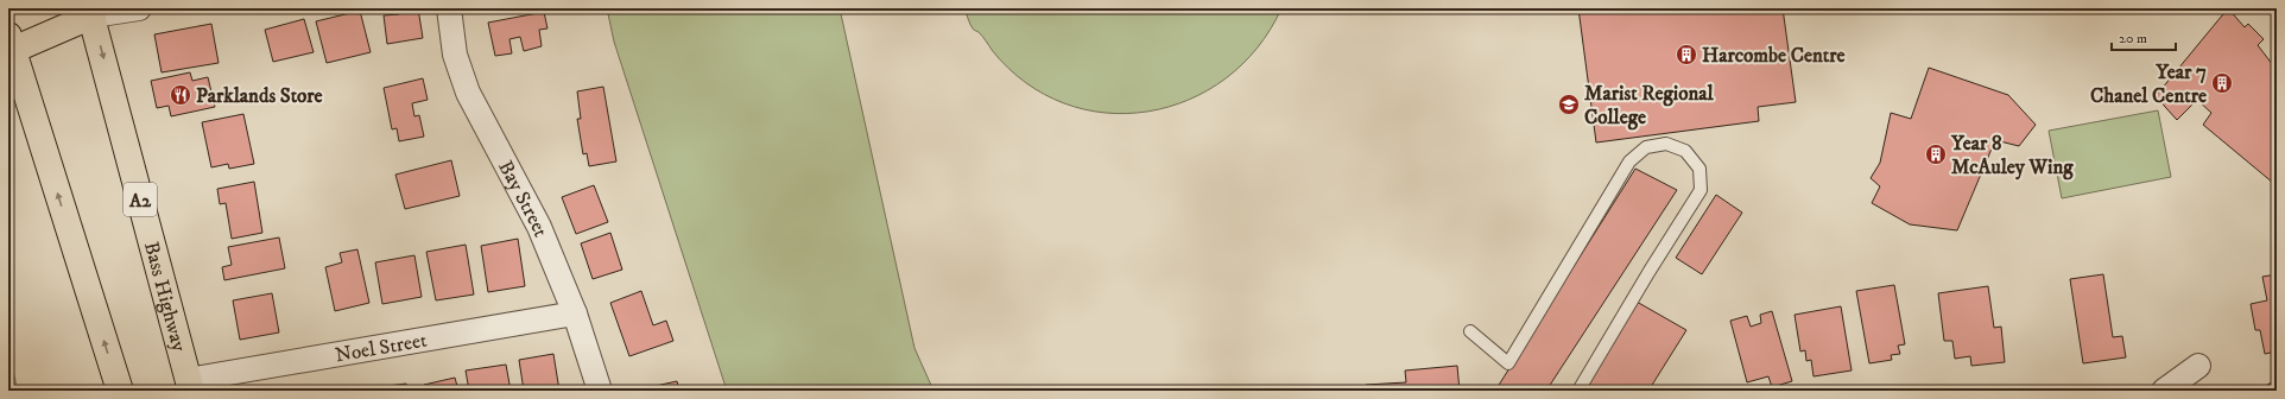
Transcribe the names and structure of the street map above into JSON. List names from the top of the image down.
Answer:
{
  "streets": {
    "highway": ["A2", "Bass Highway"],
    "street": ["Bay Street", "Noel Street"]
  },
  "crossings": [
    ["Bay Street", "Noel Street"],
    ["Bass Highway", "Noel Street"]
  ],
  "places": {
    "building": ["Harcombe Centre", "Year 7 Chanel Centre", "Year 8 McAuley Wing"],
    "restaurant": ["Parklands Store"],
    "school or university": ["Marist Regional College"]
  },
  "scale_bar": "20 m"
}
